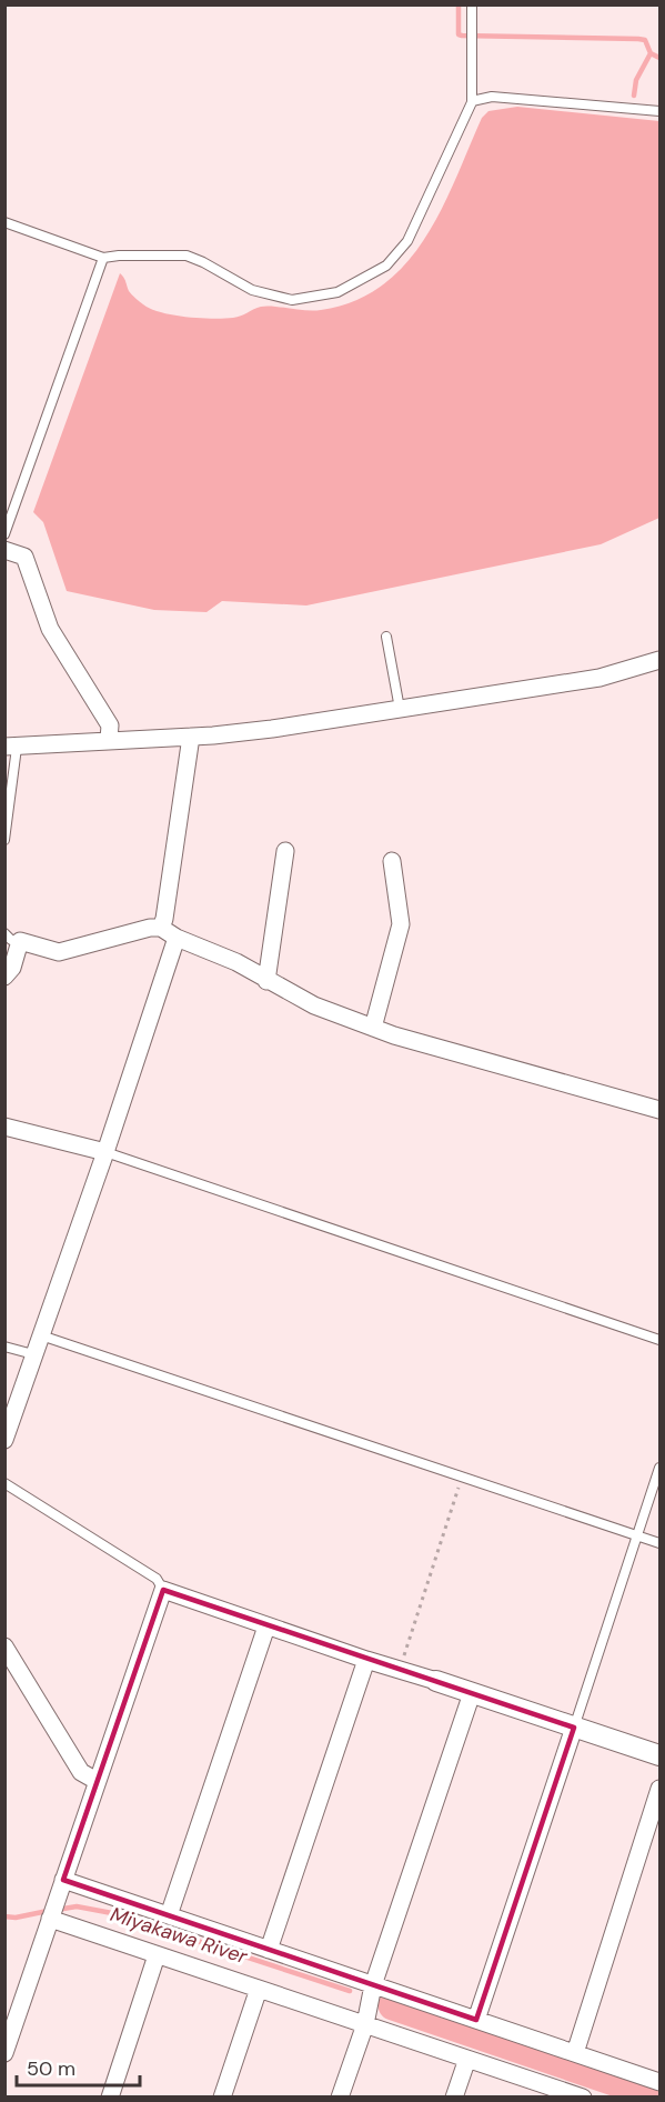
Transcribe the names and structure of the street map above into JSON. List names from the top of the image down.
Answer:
{
  "water": ["Miyakawa River"],
  "scale_bar": "50 m"
}
